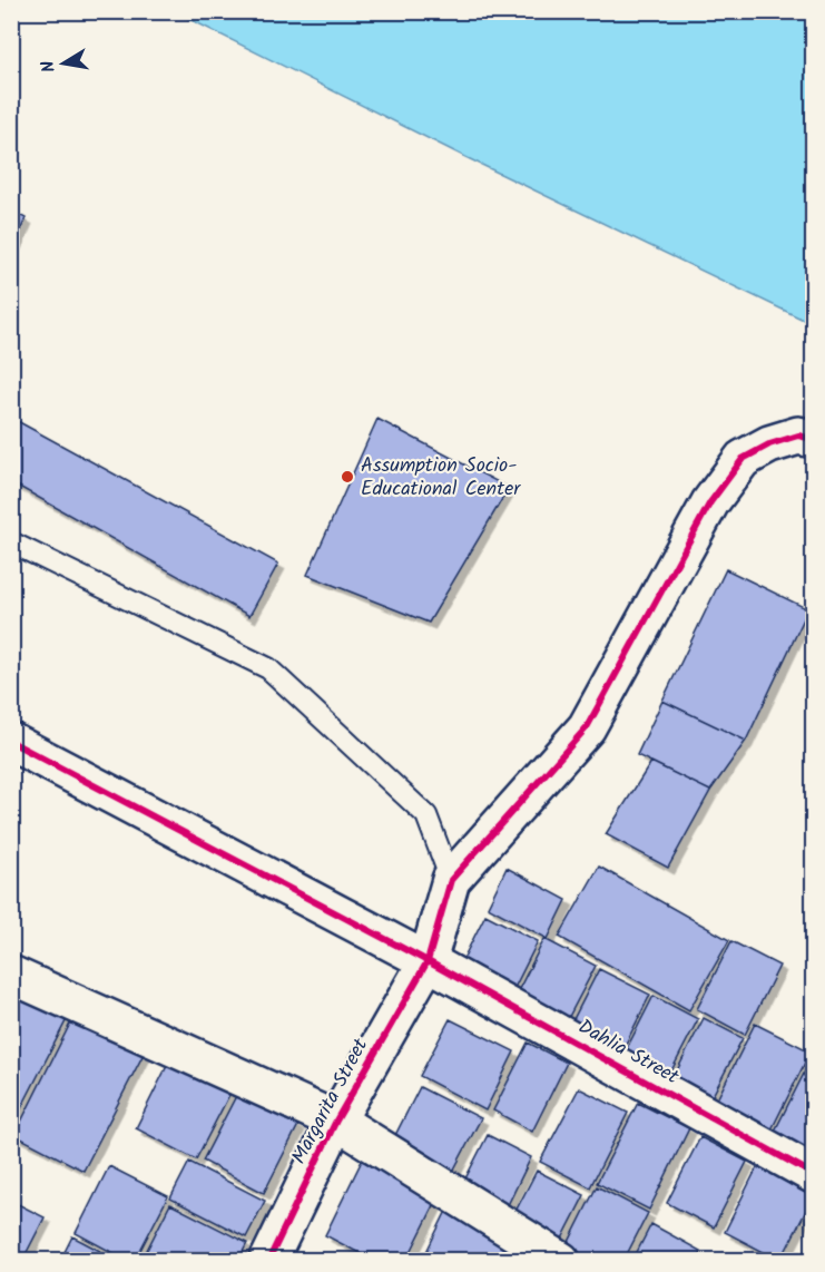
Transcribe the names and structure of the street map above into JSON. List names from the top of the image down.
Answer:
{
  "streets": {
    "street": ["Dahlia Street", "Margarita Street"]
  },
  "crossings": [
    ["Dahlia Street", "Margarita Street"]
  ],
  "places": ["Assumption Socio- Educational Center"],
  "north": "left"
}
